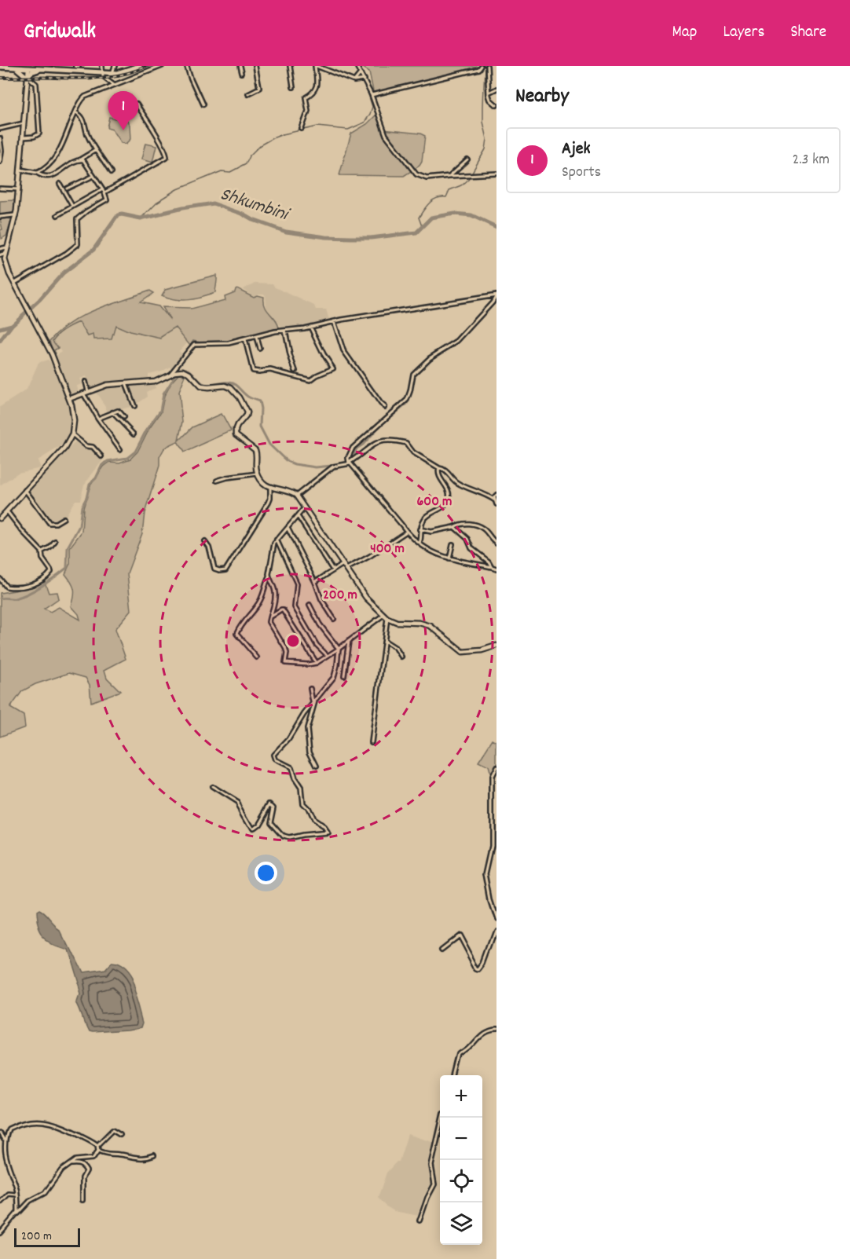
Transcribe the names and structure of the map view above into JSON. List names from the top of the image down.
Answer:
{
  "water": ["Shkumbini"],
  "scale_bar": "200 m",
  "page": {
    "header": "Gridwalk",
    "nav": ["Map", "Layers", "Share"],
    "heading": "Nearby",
    "pins": "1",
    "list": [
      {
        "mark": "1",
        "name": "Ajek",
        "note": "Sports",
        "value": "2.3 km"
      }
    ],
    "map_buttons": ["+", "−"],
    "scale": "200 m"
  },
  "rings": ["600 m", "400 m", "200 m"]
}
